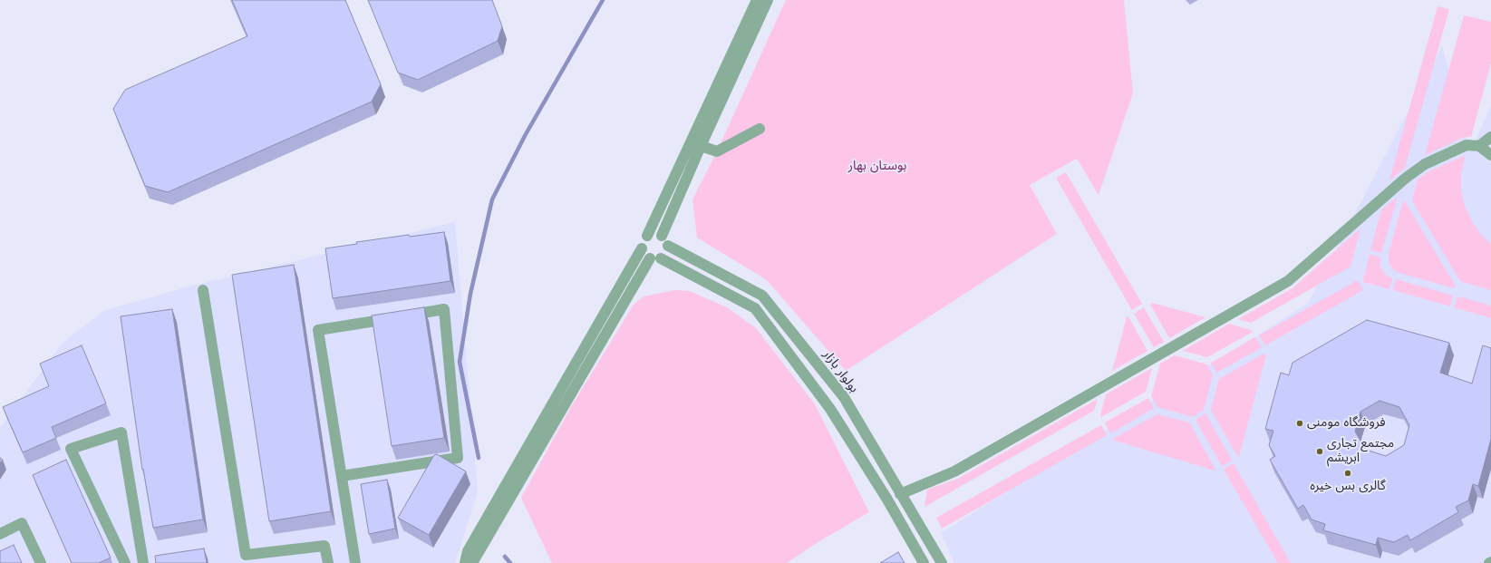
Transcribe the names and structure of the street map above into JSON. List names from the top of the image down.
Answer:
{
  "streets": {
    "street": ["بولوار بازار"]
  },
  "parks": ["بوستان بهار"],
  "places": ["فروشگاه مومنی", "مجتمع تجاری ابریشم", "گالری بس خیره"]
}
